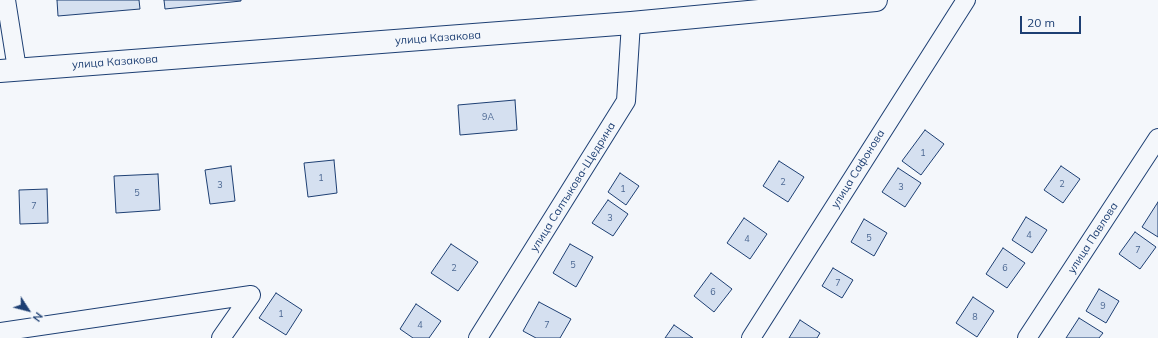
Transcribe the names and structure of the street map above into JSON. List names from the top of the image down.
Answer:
{
  "streets": {
    "main road": ["улица Казакова"],
    "street": ["улица Сафонова", "улица Салтыкова-Щедрина", "улица Павлова"]
  },
  "crossings": [
    ["улица Казакова", "улица Салтыкова-Щедрина"]
  ],
  "house_numbers": [
    "9А",
    "1",
    "1",
    "2",
    "2",
    "3",
    "3",
    "1",
    "5",
    "7",
    "3",
    "4",
    "5",
    "4",
    "7",
    "5",
    "2",
    "6",
    "7",
    "6",
    "9",
    "1",
    "8",
    "4",
    "7"
  ],
  "scale_bar": "20 m",
  "north": "bottom right"
}
